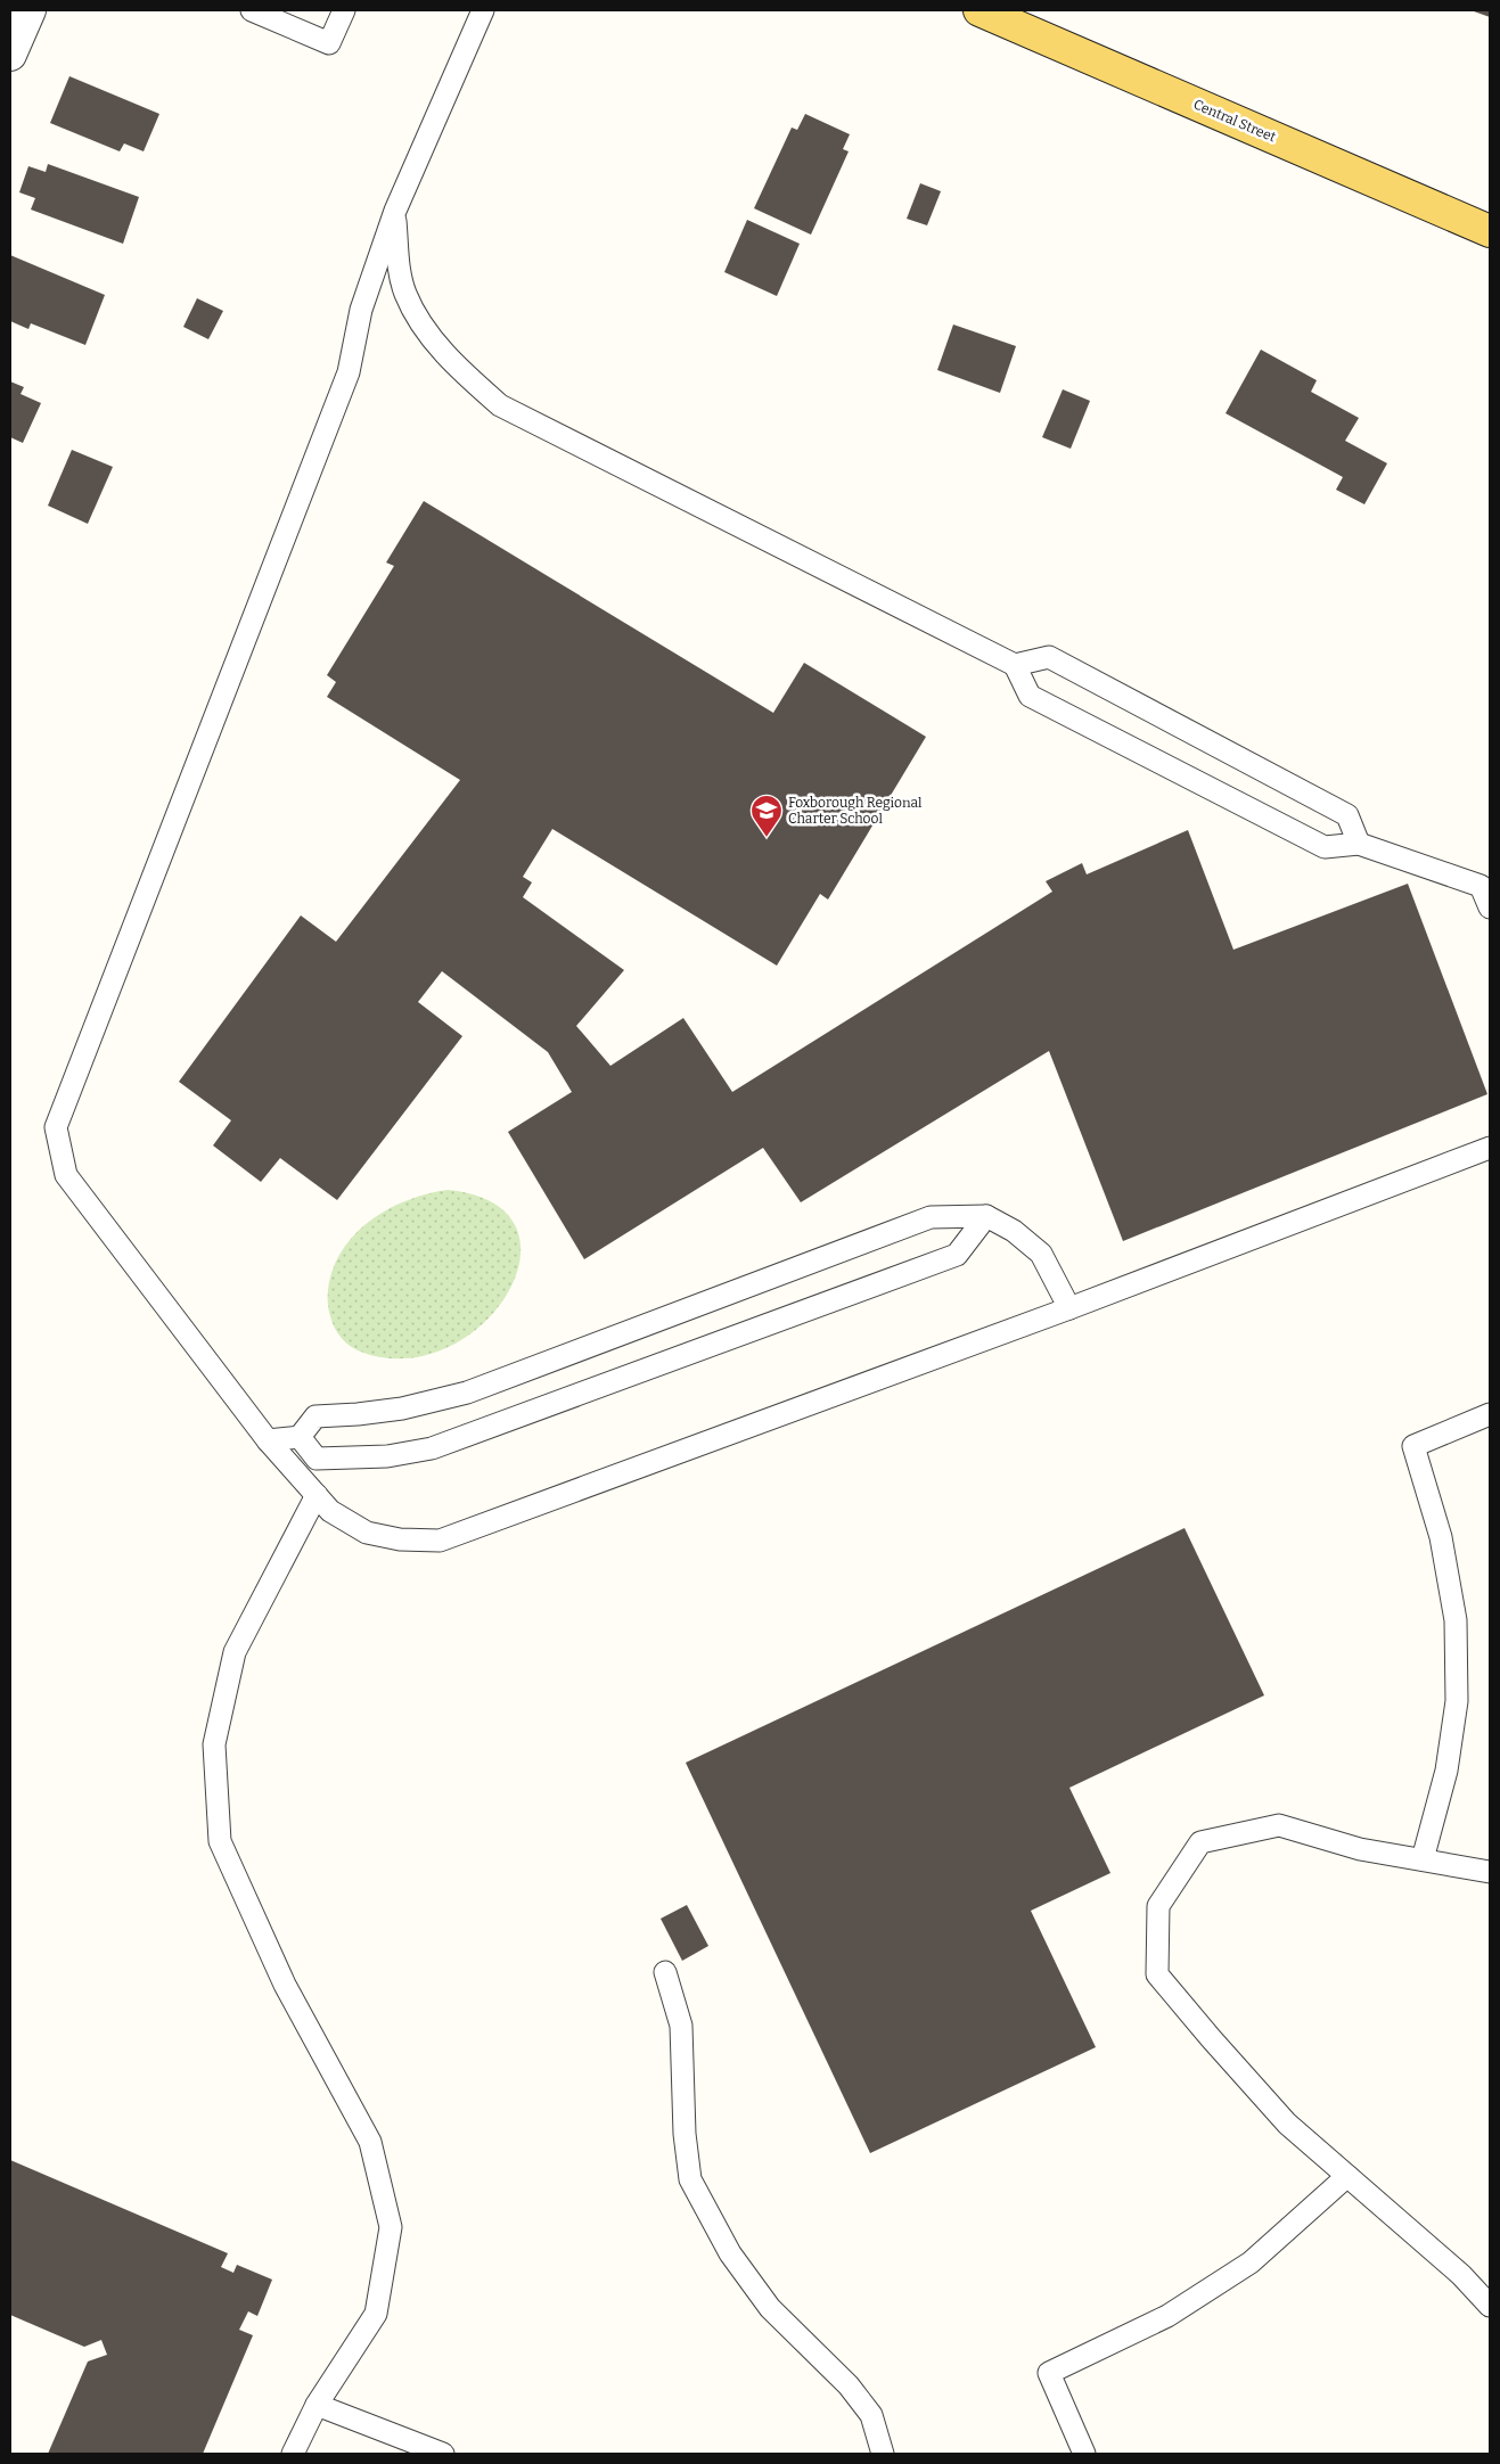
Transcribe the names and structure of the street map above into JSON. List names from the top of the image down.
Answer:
{
  "streets": {
    "main road": ["Central Street"]
  },
  "places": {
    "school or university": ["Foxborough Regional Charter School"]
  }
}
